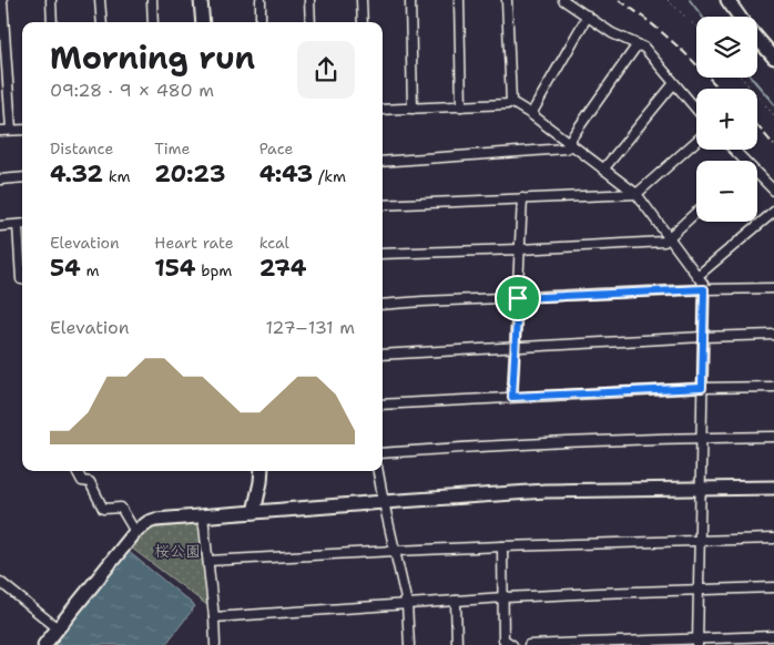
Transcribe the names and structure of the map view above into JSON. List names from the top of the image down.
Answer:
{
  "parks": ["桜公園"],
  "page": {
    "map_buttons": ["+", "−"],
    "heading": ["Morning run", "09:28 · 9 × 480 m"],
    "stats": [
      ["Distance", "4.32 km"],
      ["Time", "20:23"],
      ["Pace", "4:43 /km"],
      ["Elevation", "54 m"],
      ["Heart rate", "154 bpm"],
      ["kcal", "274"]
    ],
    "chart": ["Elevation", "127–131 m"]
  }
}
